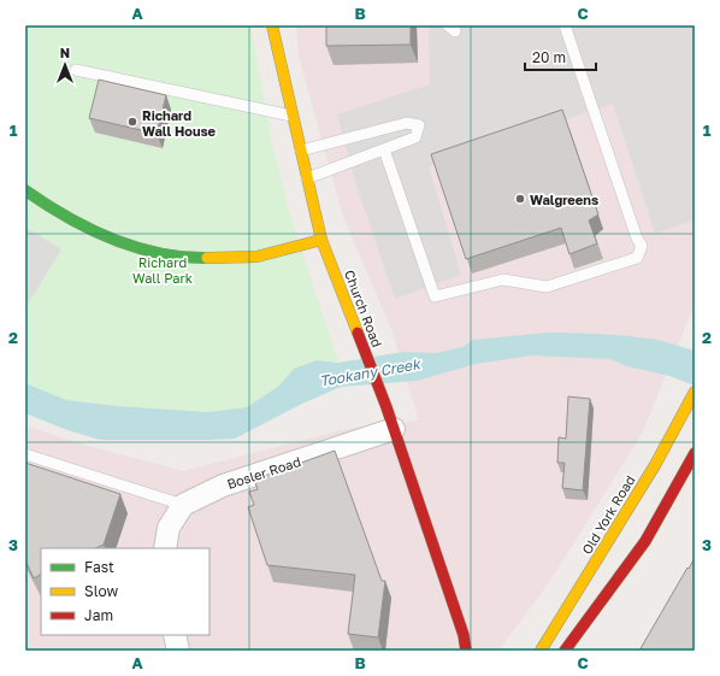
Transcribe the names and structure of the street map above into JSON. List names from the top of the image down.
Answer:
{
  "streets": {
    "main road": ["Church Road", "Old York Road"],
    "street": ["Bosler Road"]
  },
  "crossings": [
    ["Church Road", "Bosler Road"]
  ],
  "water": ["Tookany Creek"],
  "parks": ["Richard Wall Park"],
  "places": ["Richard Wall House", "Walgreens"],
  "legend": ["Fast", "Slow", "Jam"],
  "scale_bar": "20 m",
  "north": "top",
  "grid": {
    "columns": ["A", "B", "C"],
    "rows": ["1", "2", "3"]
  }
}
